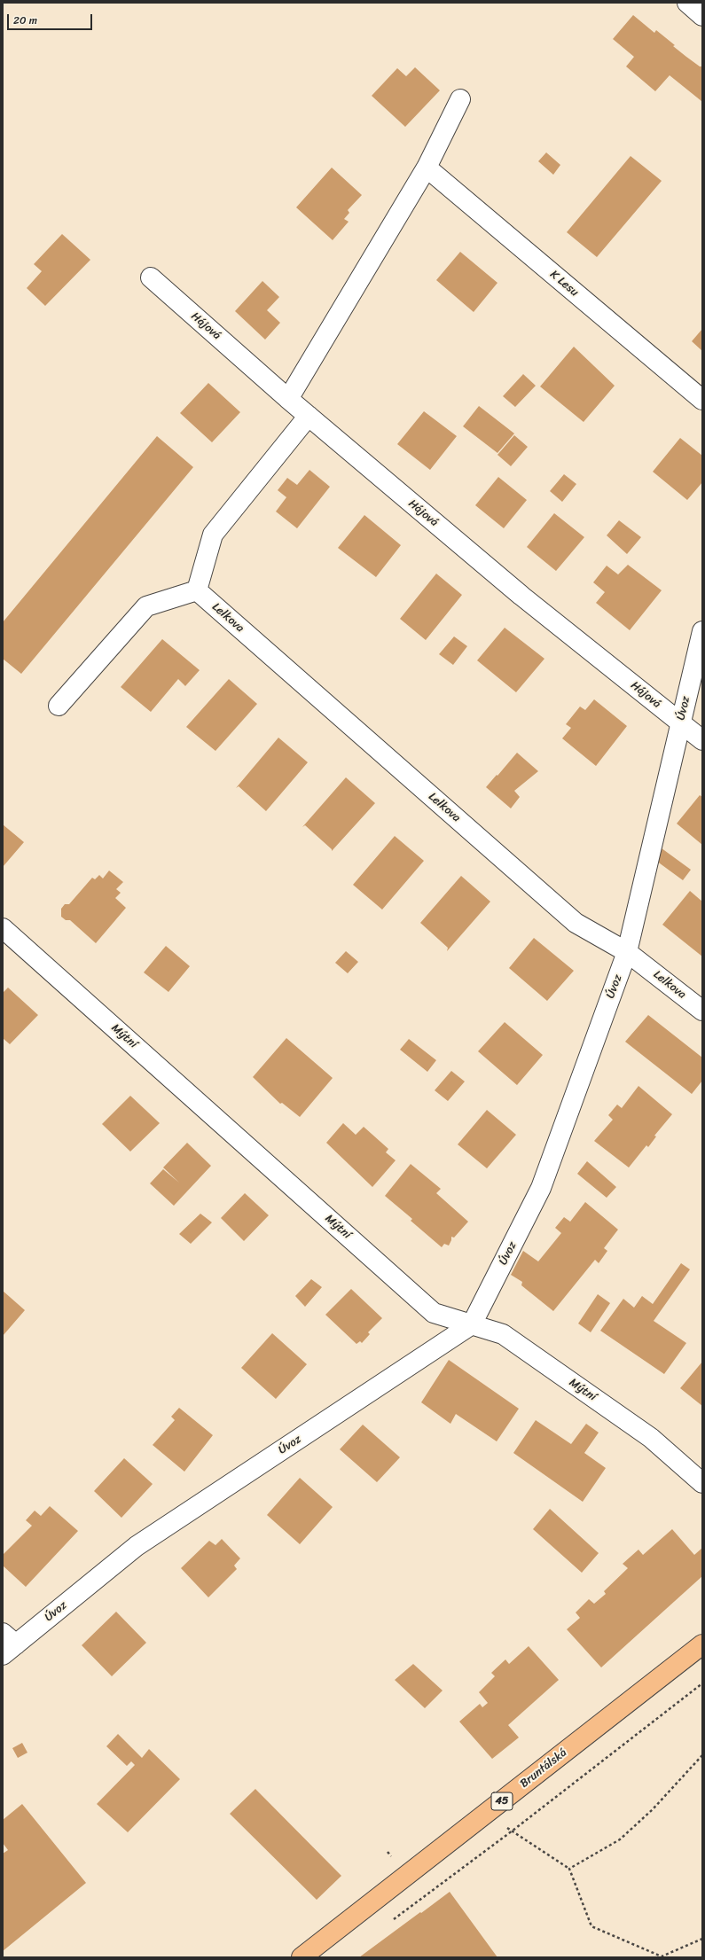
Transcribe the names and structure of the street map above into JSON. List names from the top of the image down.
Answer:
{
  "streets": {
    "main road": ["Bruntálská", "45"],
    "street": [
      "K Lesu",
      "Hájová",
      "Lelkova",
      "Úvoz",
      "Mýtní"
    ]
  },
  "crossings": [
    ["Hájová", "Úvoz"],
    ["Lelkova", "Úvoz"],
    ["Úvoz", "Mýtní"]
  ],
  "scale_bar": "20 m"
}
